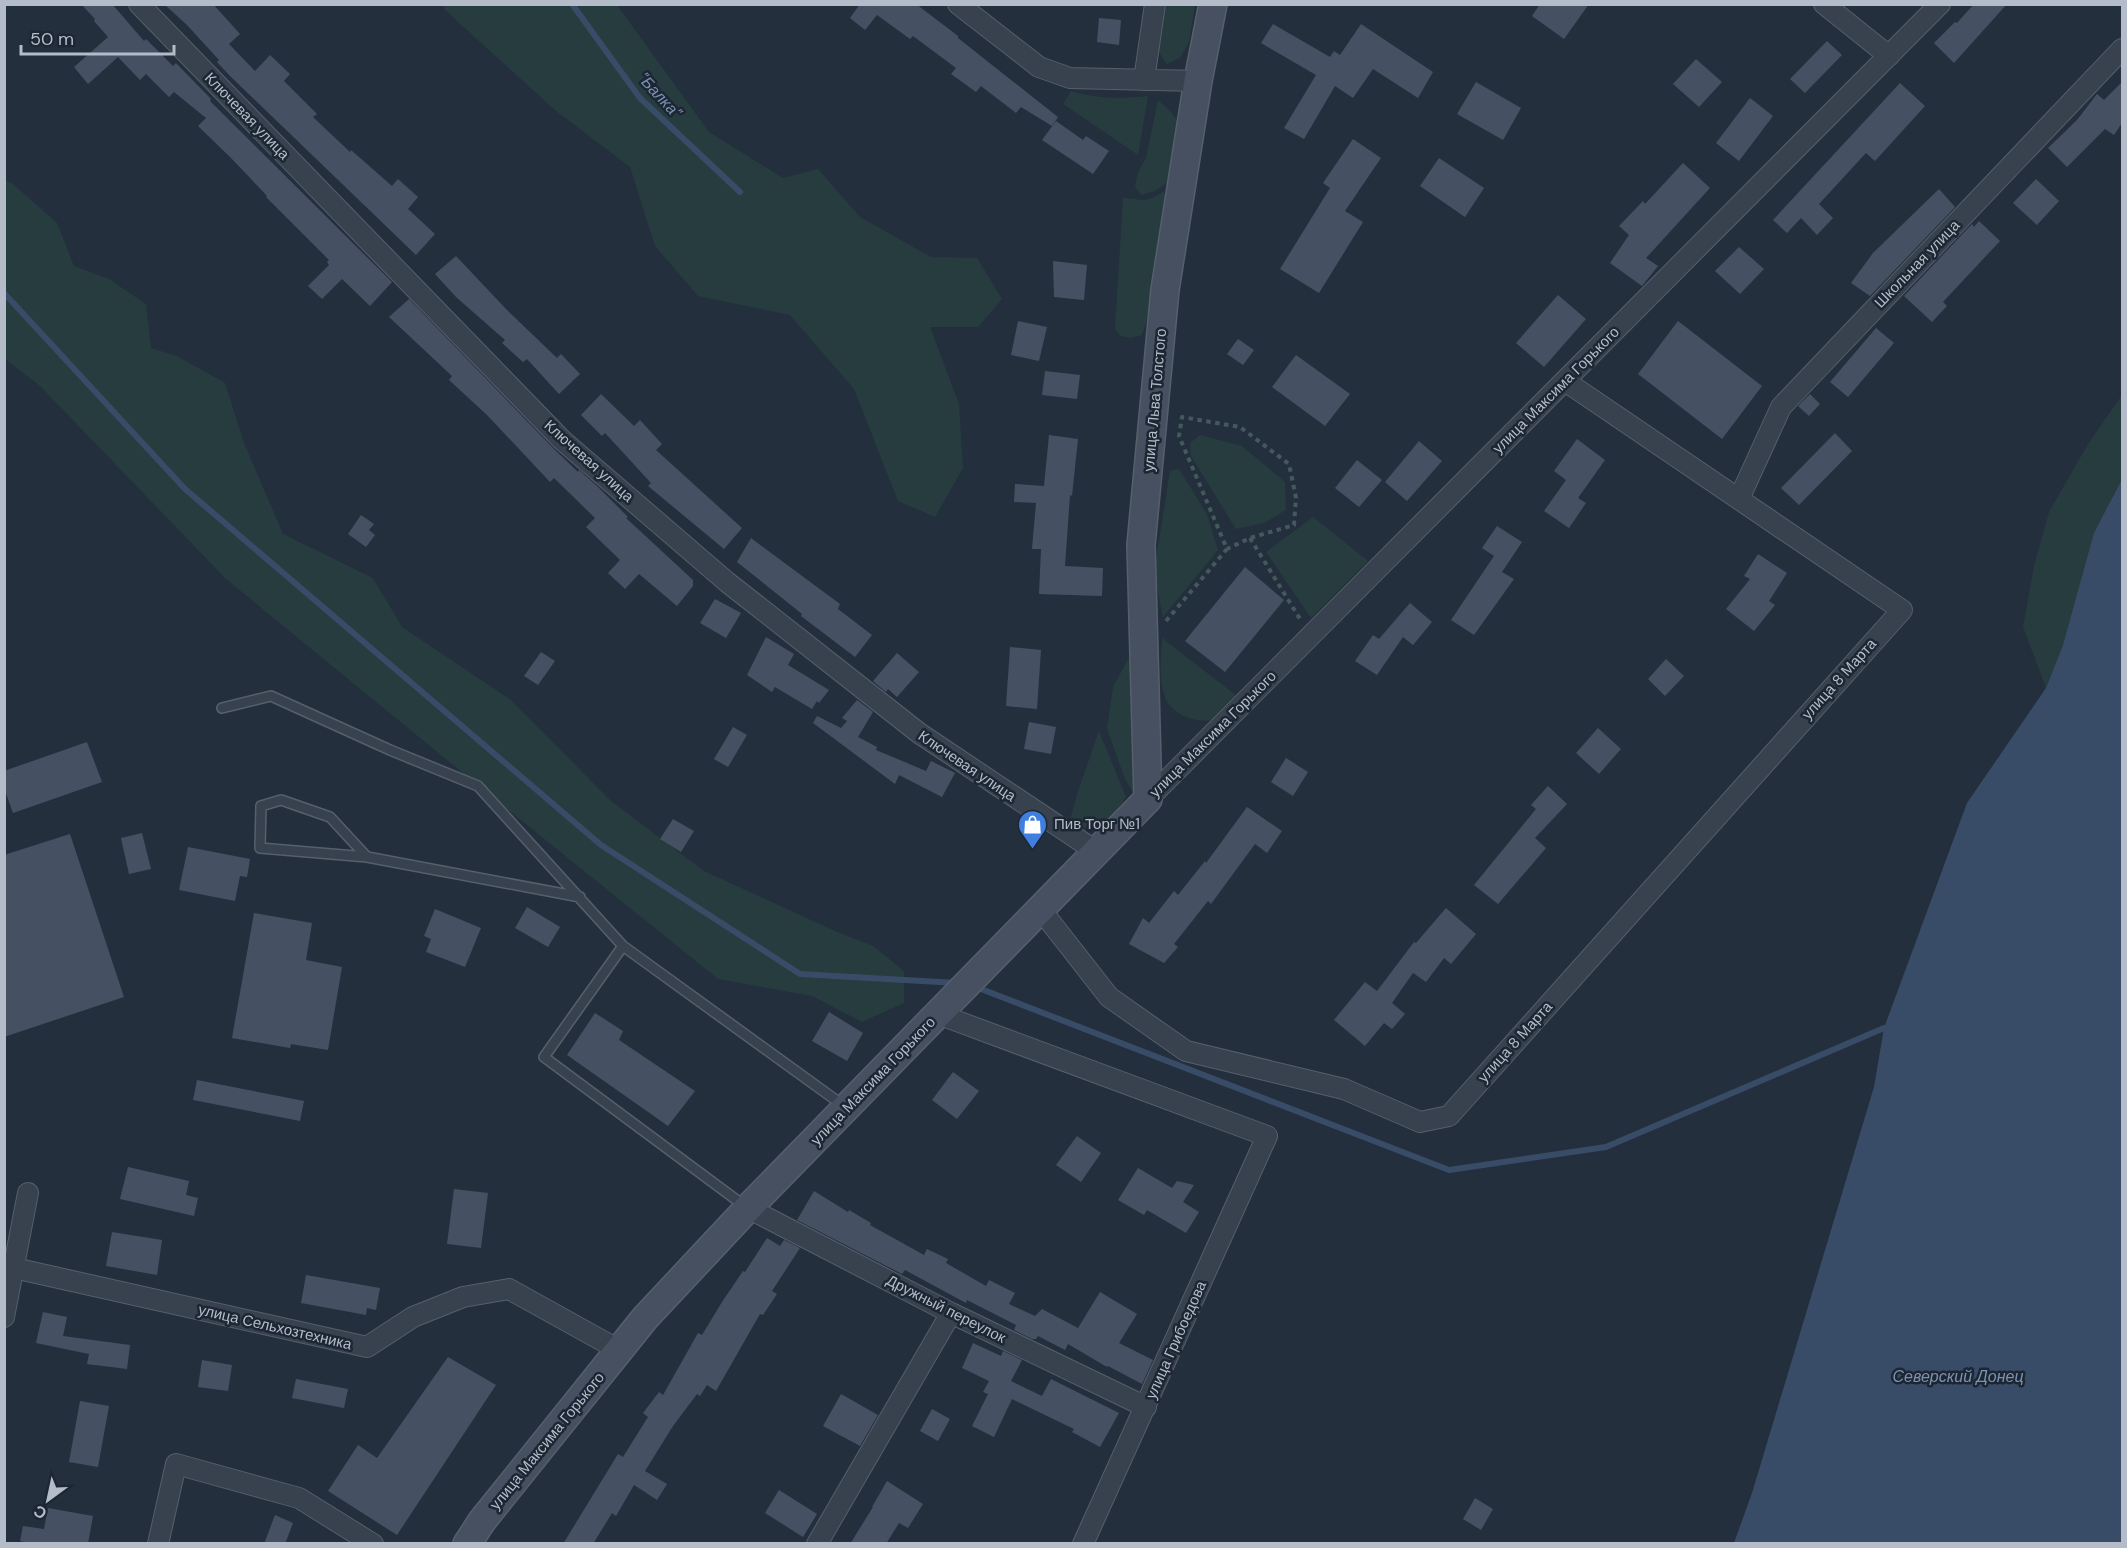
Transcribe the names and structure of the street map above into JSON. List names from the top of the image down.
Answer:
{
  "streets": {
    "street": [
      "Ключевая улица",
      "Школьная улица",
      "улица Максима Горького",
      "улица Льва Толстого",
      "улица 8 Марта",
      "Дружный переулок",
      "улица Сельхозтехника",
      "улица Грибоедова"
    ]
  },
  "crossings": [
    ["Ключевая улица", "улица Максима Горького"],
    ["Школьная улица", "улица 8 Марта"],
    ["улица Максима Горького", "улица Льва Толстого"],
    ["улица Максима Горького", "улица 8 Марта"],
    ["улица Максима Горького", "Дружный переулок"],
    ["улица Максима Горького", "улица Сельхозтехника"],
    ["улица Максима Горького", "улица Грибоедова"],
    ["Дружный переулок", "улица Грибоедова"]
  ],
  "water": ["\"Балка\"", "Северский Донец"],
  "places": {
    "shop": ["Пив Торг №1"]
  },
  "scale_bar": "50 m",
  "north": "bottom left"
}
